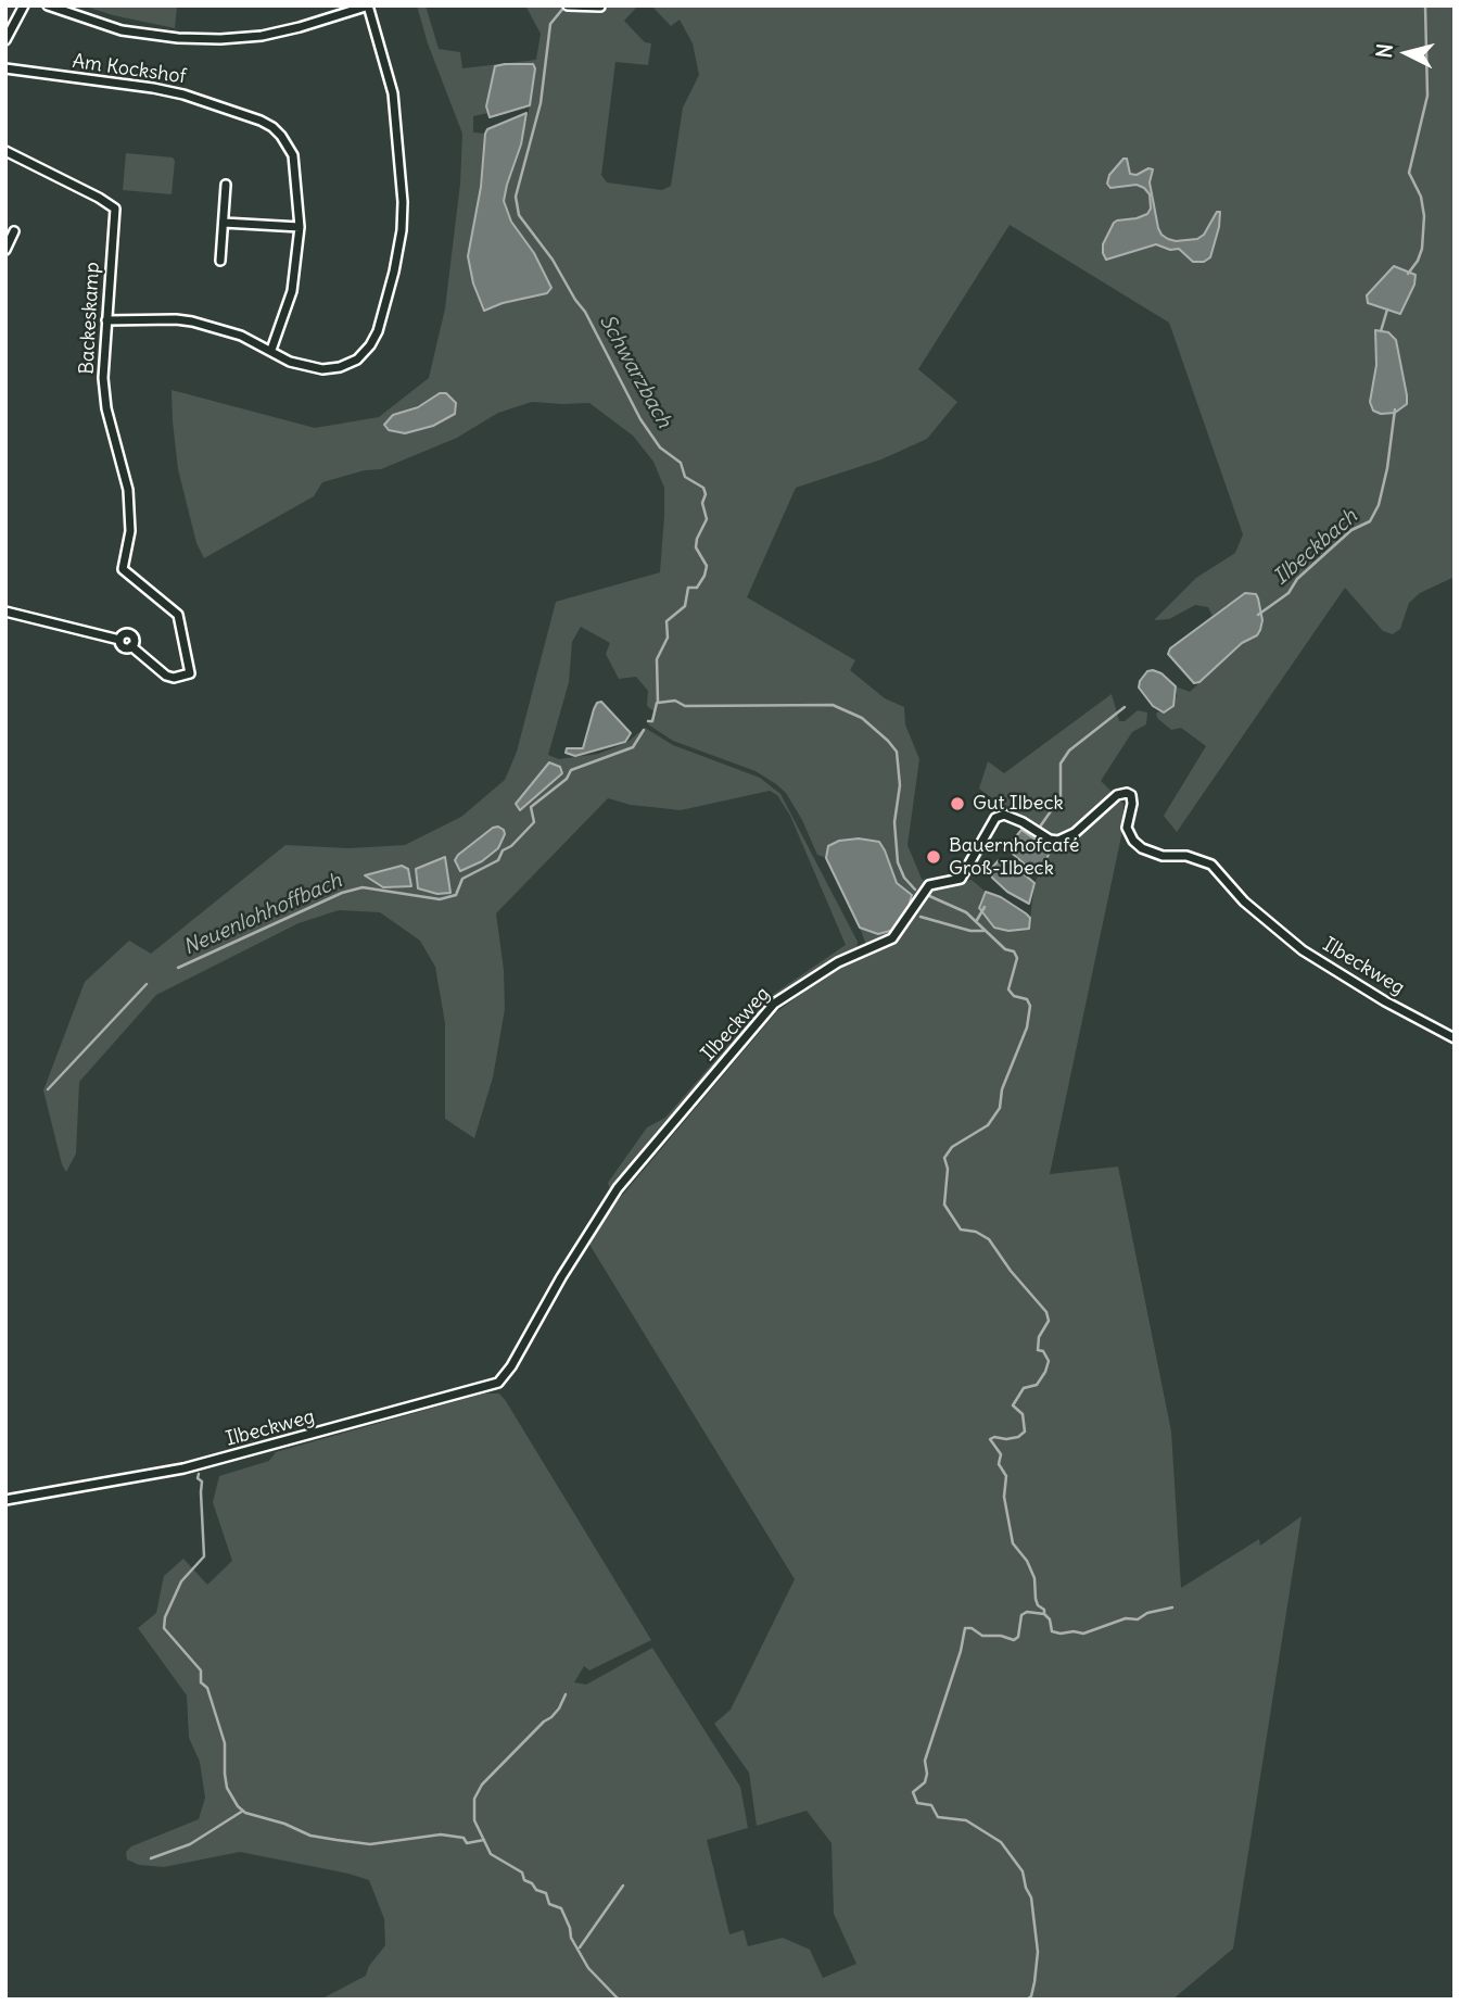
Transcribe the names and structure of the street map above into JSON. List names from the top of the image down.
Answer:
{
  "streets": {
    "street": ["Am Kockshof", "Backeskamp", "Ilbeckweg"]
  },
  "water": ["Schwarzbach", "Ilbeckbach", "Neuenlohhoffbach"],
  "places": ["Gut Ilbeck", "Bauernhofcafé Groß-Ilbeck"],
  "north": "left"
}
